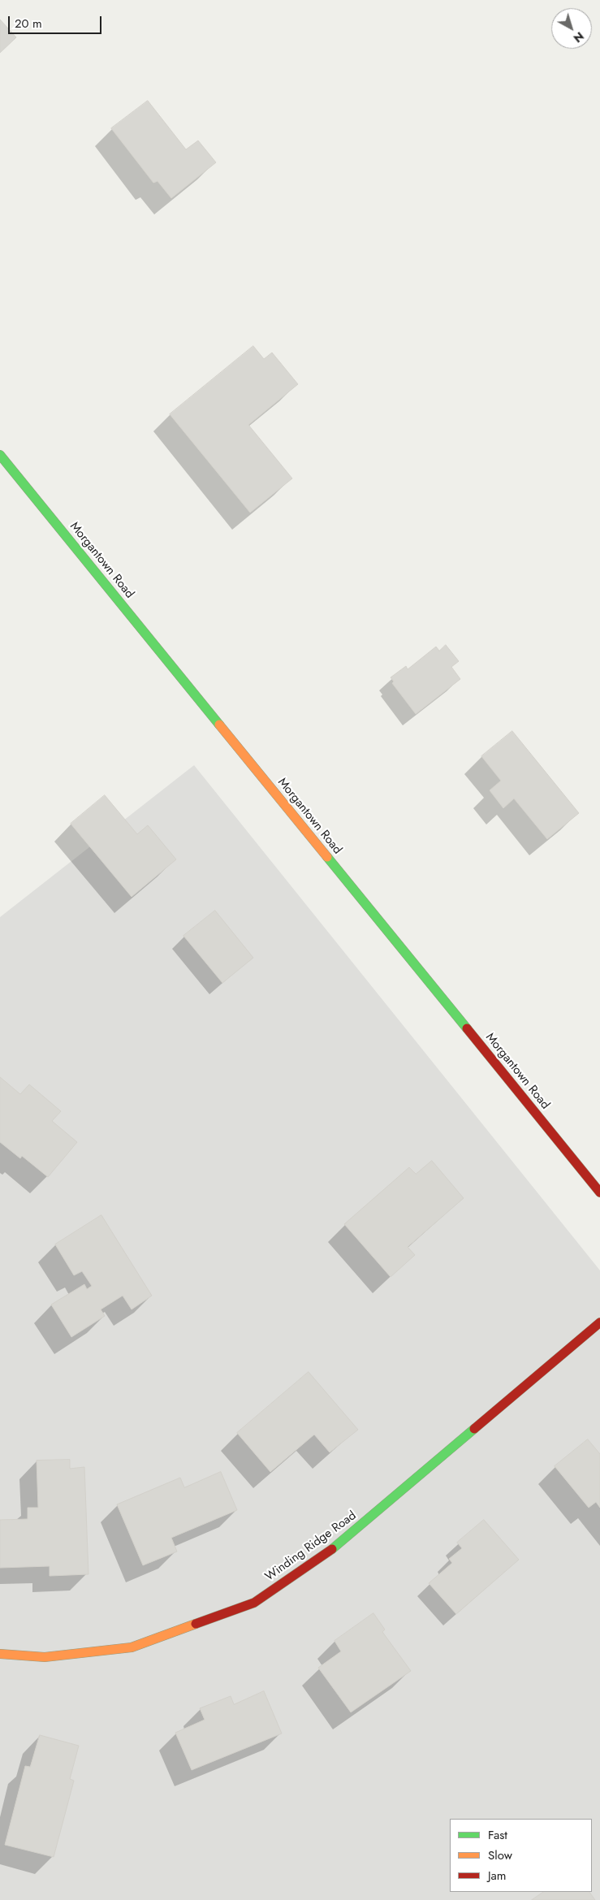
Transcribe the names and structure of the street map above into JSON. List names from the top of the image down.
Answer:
{
  "streets": {
    "main road": ["Morgantown Road", "Winding Ridge Road"]
  },
  "legend": ["Fast", "Slow", "Jam"],
  "scale_bar": "20 m",
  "north": "bottom right"
}
